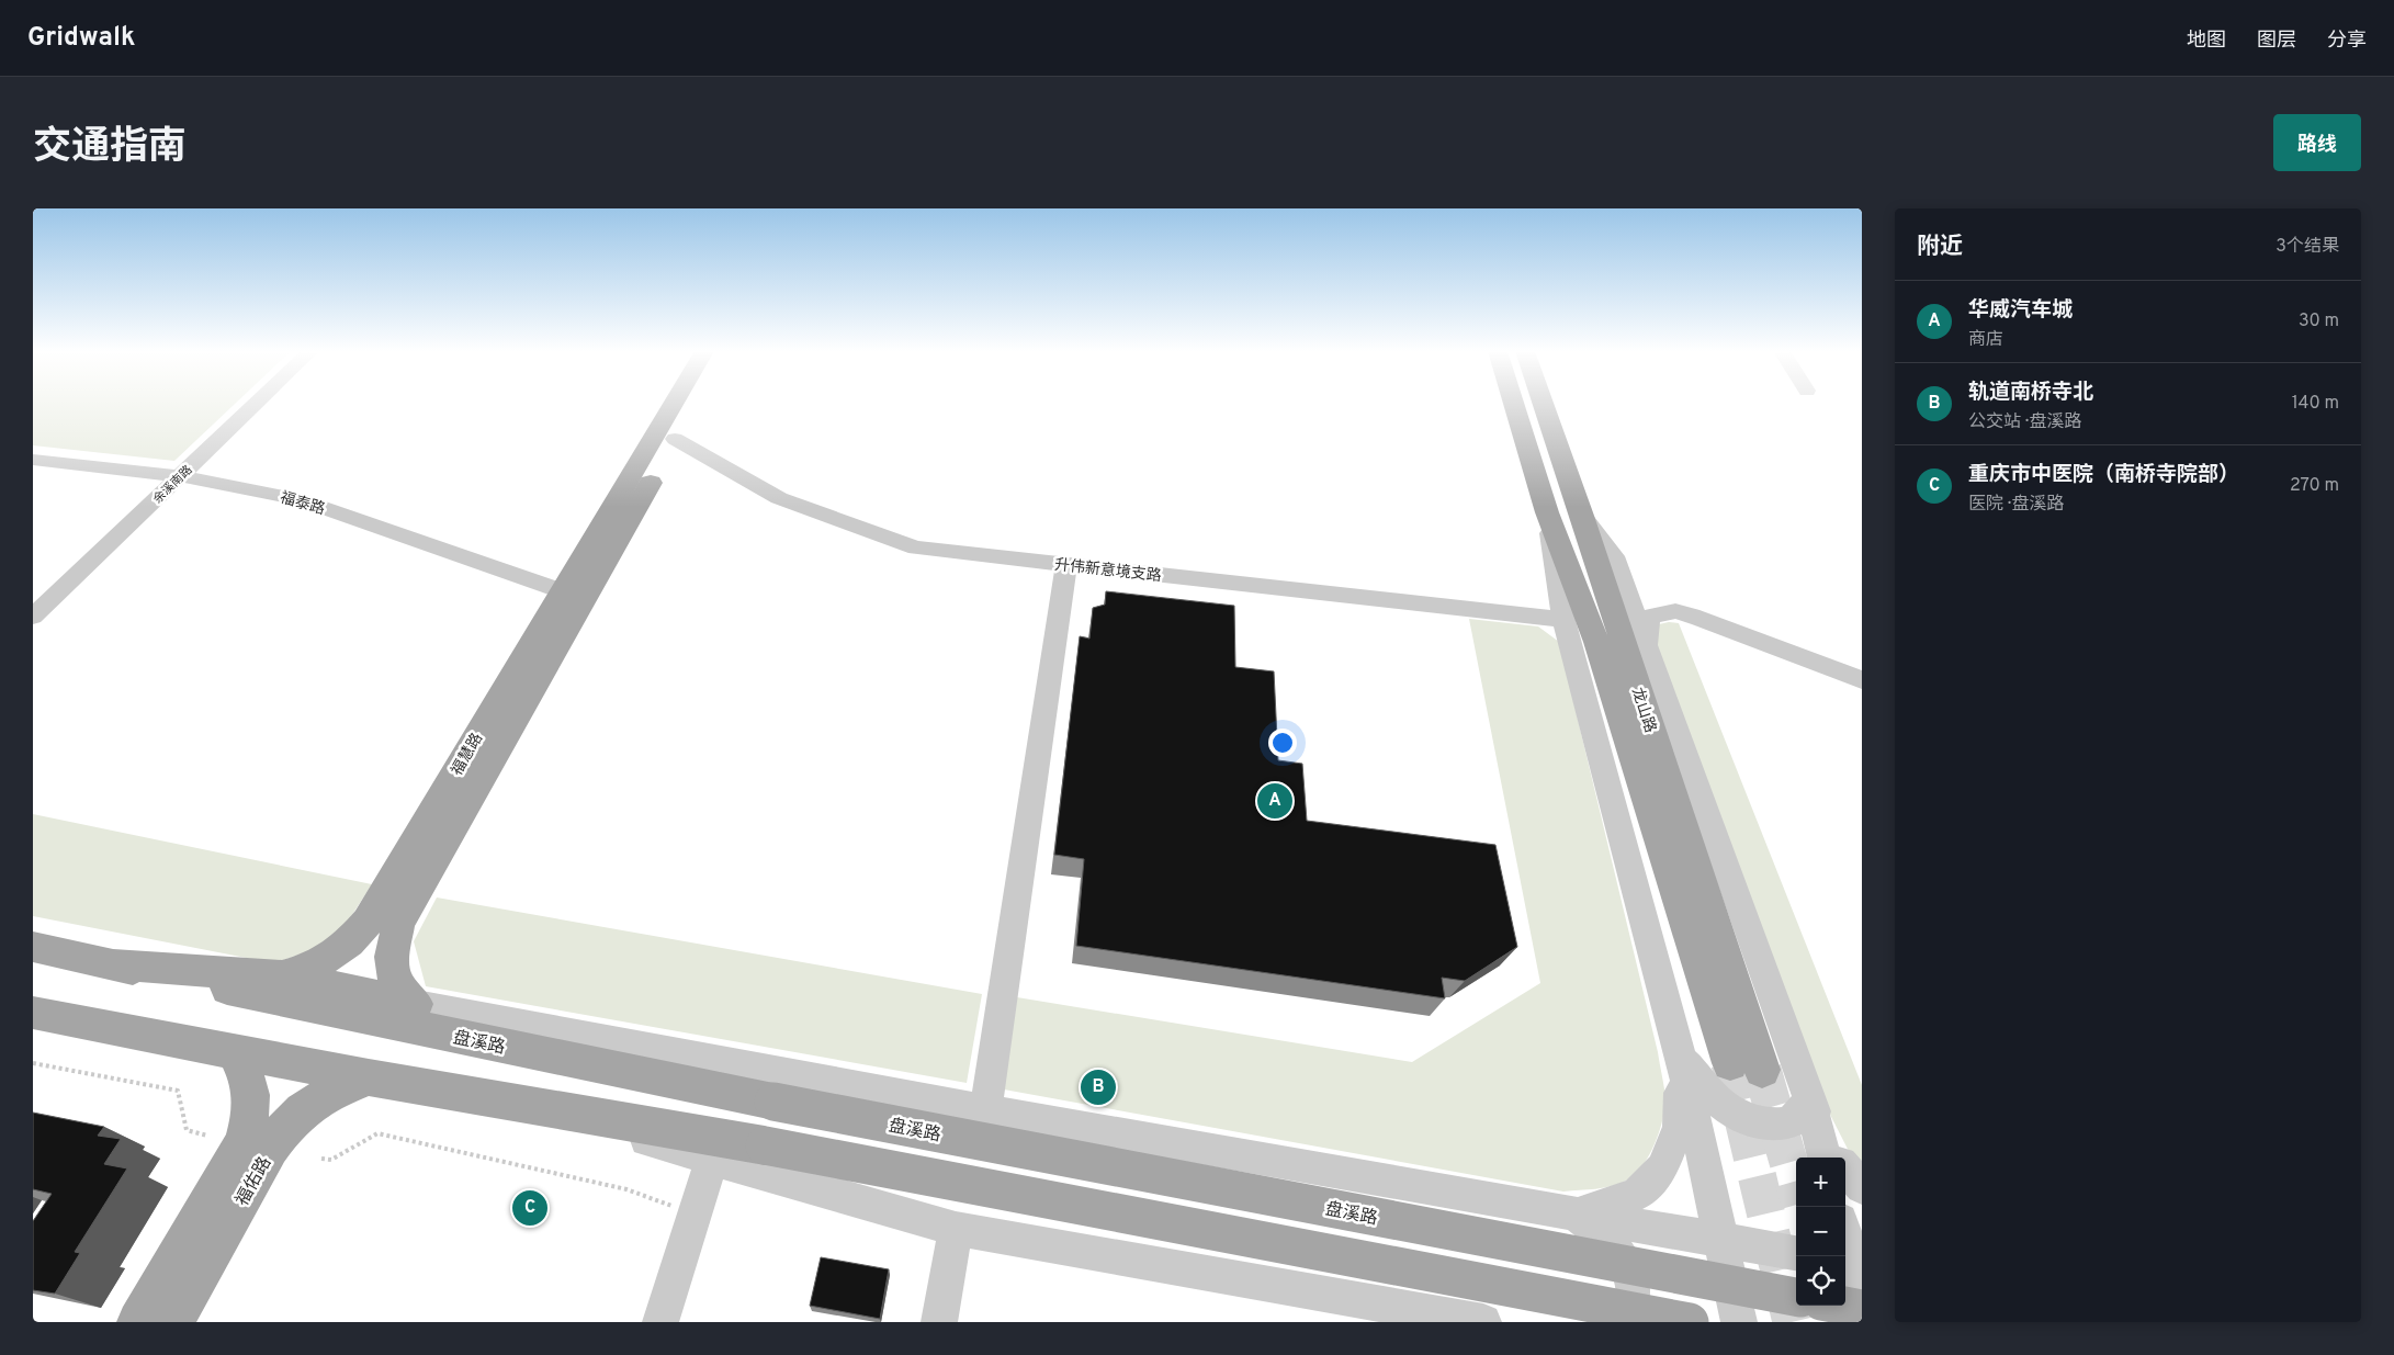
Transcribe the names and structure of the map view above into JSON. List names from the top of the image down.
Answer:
{
  "streets": {
    "main road": [
      "龙山路",
      "福慧路",
      "盘溪路",
      "福佑路"
    ],
    "street": ["余溪南路", "福泰路", "升伟新意境支路"]
  },
  "crossings": [
    ["余溪南路", "福泰路"],
    ["福泰路", "福慧路"],
    ["升伟新意境支路", "福慧路"],
    ["福慧路", "盘溪路"]
  ],
  "page": {
    "header": "Gridwalk",
    "nav": ["地图", "图层", "分享"],
    "title": "交通指南",
    "buttons": "路线",
    "heading": ["附近", "3个结果"],
    "list": [
      {
        "mark": "A",
        "name": "华威汽车城",
        "note": "商店",
        "value": "30 m"
      },
      {
        "mark": "B",
        "name": "轨道南桥寺北",
        "note": "公交站 · 盘溪路",
        "value": "140 m"
      },
      {
        "mark": "C",
        "name": "重庆市中医院（南桥寺院部）",
        "note": "医院 · 盘溪路",
        "value": "270 m"
      }
    ],
    "pins": ["A", "B", "C"],
    "map_buttons": ["+", "−"]
  }
}
